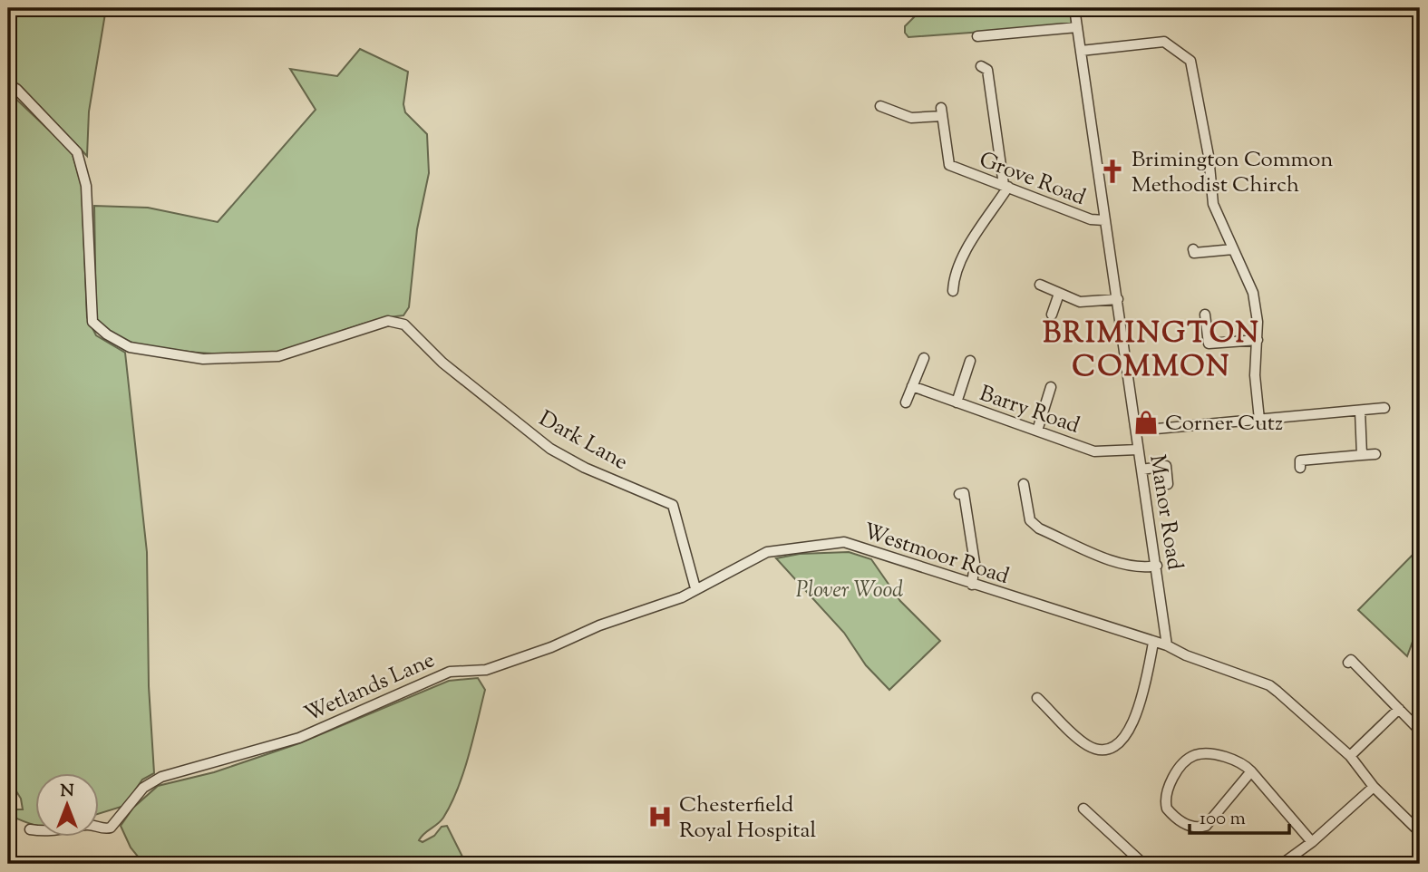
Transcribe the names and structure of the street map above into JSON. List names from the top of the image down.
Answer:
{
  "streets": {
    "street": [
      "Grove Road",
      "Barry Road",
      "Dark Lane",
      "Manor Road",
      "Westmoor Road",
      "Wetlands Lane"
    ]
  },
  "crossings": [
    ["Grove Road", "Manor Road"],
    ["Barry Road", "Manor Road"],
    ["Dark Lane", "Westmoor Road"],
    ["Dark Lane", "Wetlands Lane"],
    ["Manor Road", "Westmoor Road"],
    ["Westmoor Road", "Wetlands Lane"]
  ],
  "districts": ["BRIMINGTON COMMON"],
  "parks": ["Plover Wood"],
  "places": {
    "church": ["Brimington Common Methodist Chirch"],
    "shop": ["Corner Cutz"],
    "hospital": ["Chesterfield Royal Hospital"]
  },
  "scale_bar": "100 m",
  "north": "top"
}
